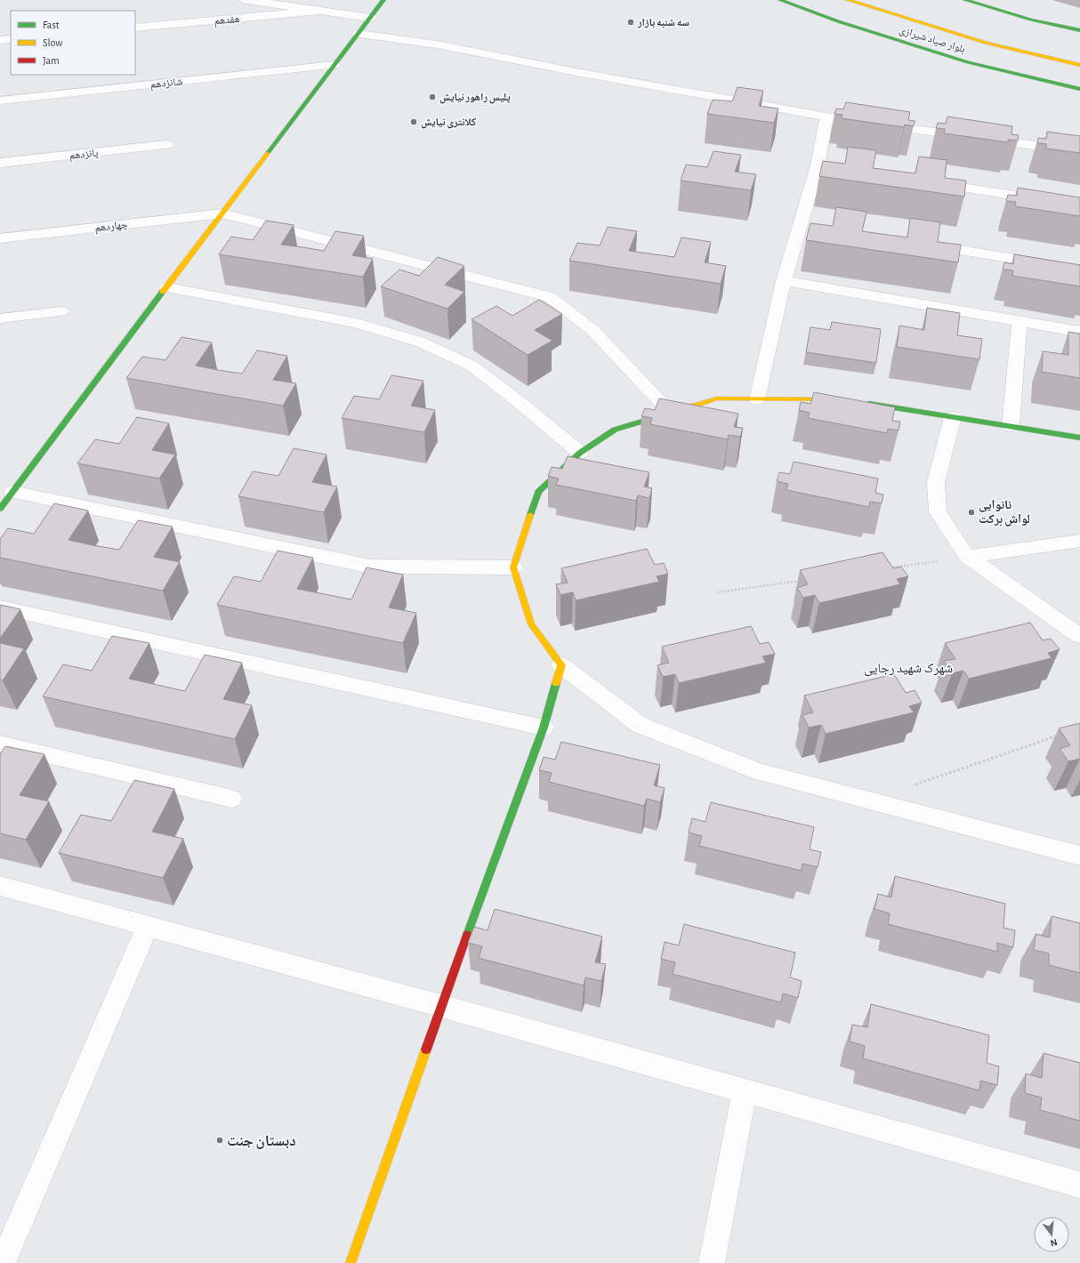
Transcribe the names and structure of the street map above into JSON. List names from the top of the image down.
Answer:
{
  "streets": {
    "street": [
      "هفدهم",
      "بلوار صیاد شیرازی",
      "شانزدهم",
      "پانزدهم",
      "چهاردهم"
    ]
  },
  "districts": ["شهرک شهید رجایی"],
  "places": [
    "سه شنبه بازار",
    "پلیس راهور نیایش",
    "کلانتری نیایش",
    "نانوایی لواش برکت",
    "دبستان جنت"
  ],
  "legend": ["Fast", "Slow", "Jam"],
  "north": "bottom"
}
